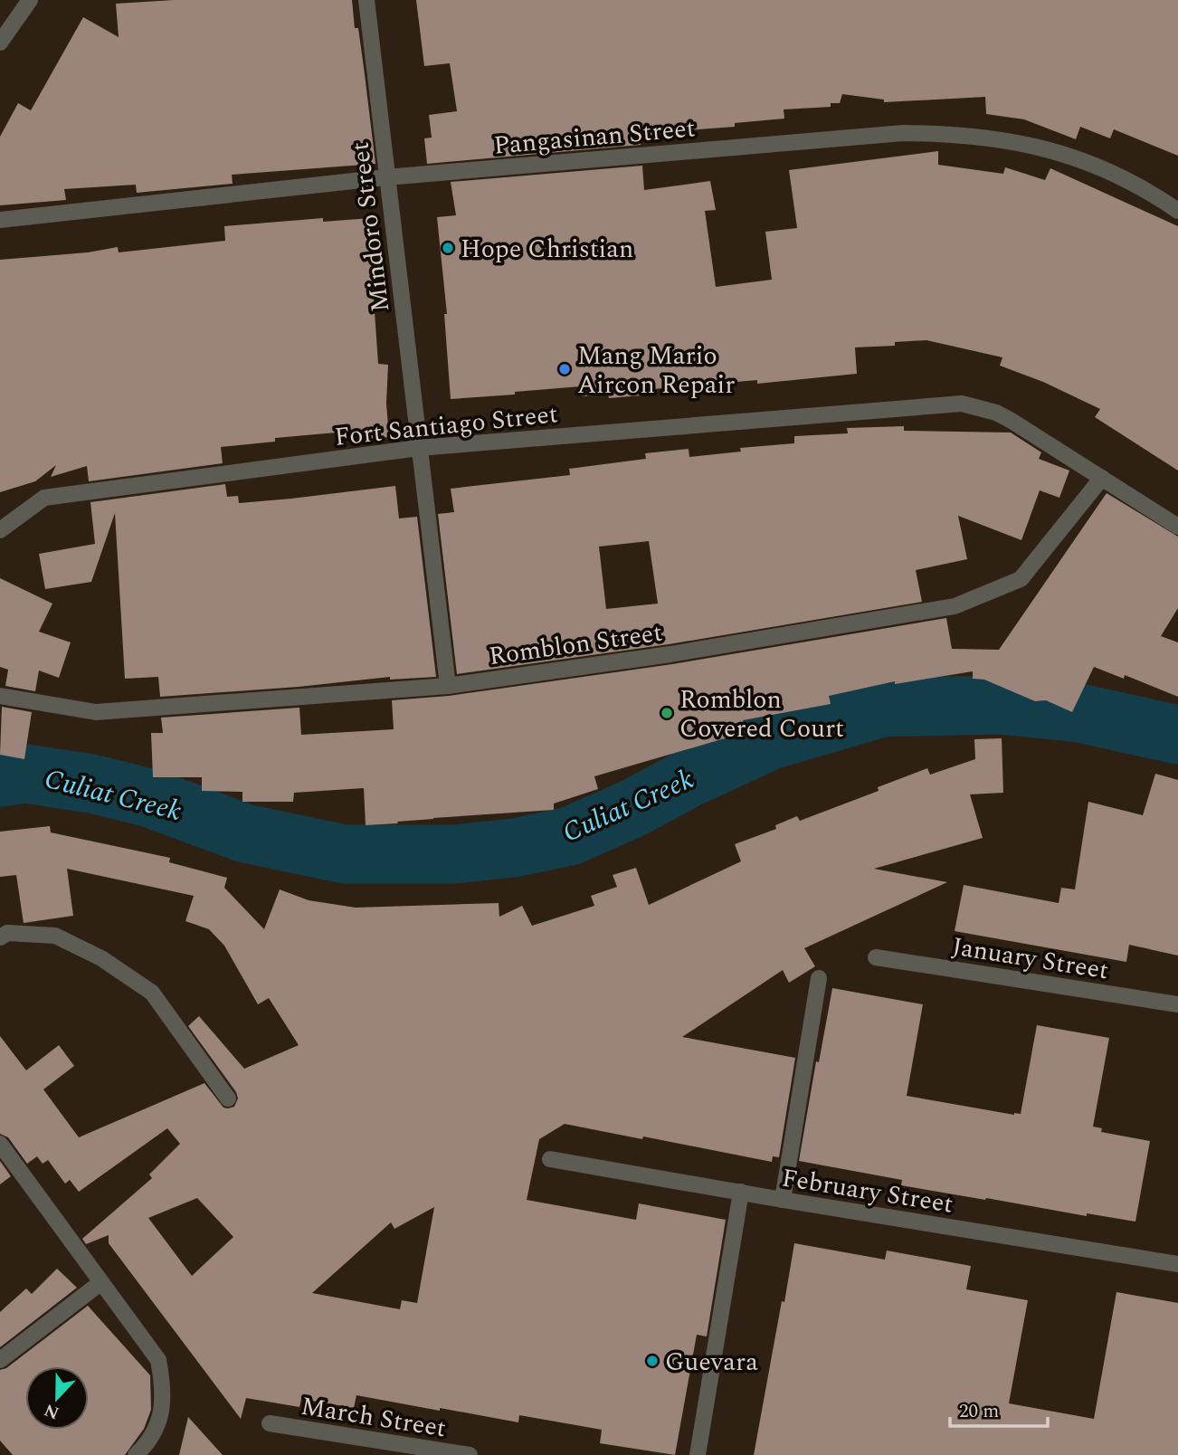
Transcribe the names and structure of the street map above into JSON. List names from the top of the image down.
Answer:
{
  "streets": {
    "street": [
      "Pangasinan Street",
      "Mindoro Street",
      "Fort Santiago Street",
      "Romblon Street",
      "January Street",
      "February Street",
      "March Street"
    ]
  },
  "crossings": [
    ["Pangasinan Street", "Mindoro Street"],
    ["Mindoro Street", "Fort Santiago Street"],
    ["Mindoro Street", "Romblon Street"],
    ["Fort Santiago Street", "Romblon Street"]
  ],
  "water": ["Culiat Creek"],
  "places": [
    "Hope Christian",
    "Mang Mario Aircon Repair",
    "Romblon Covered Court",
    "Guevara"
  ],
  "scale_bar": "20 m",
  "north": "bottom"
}
